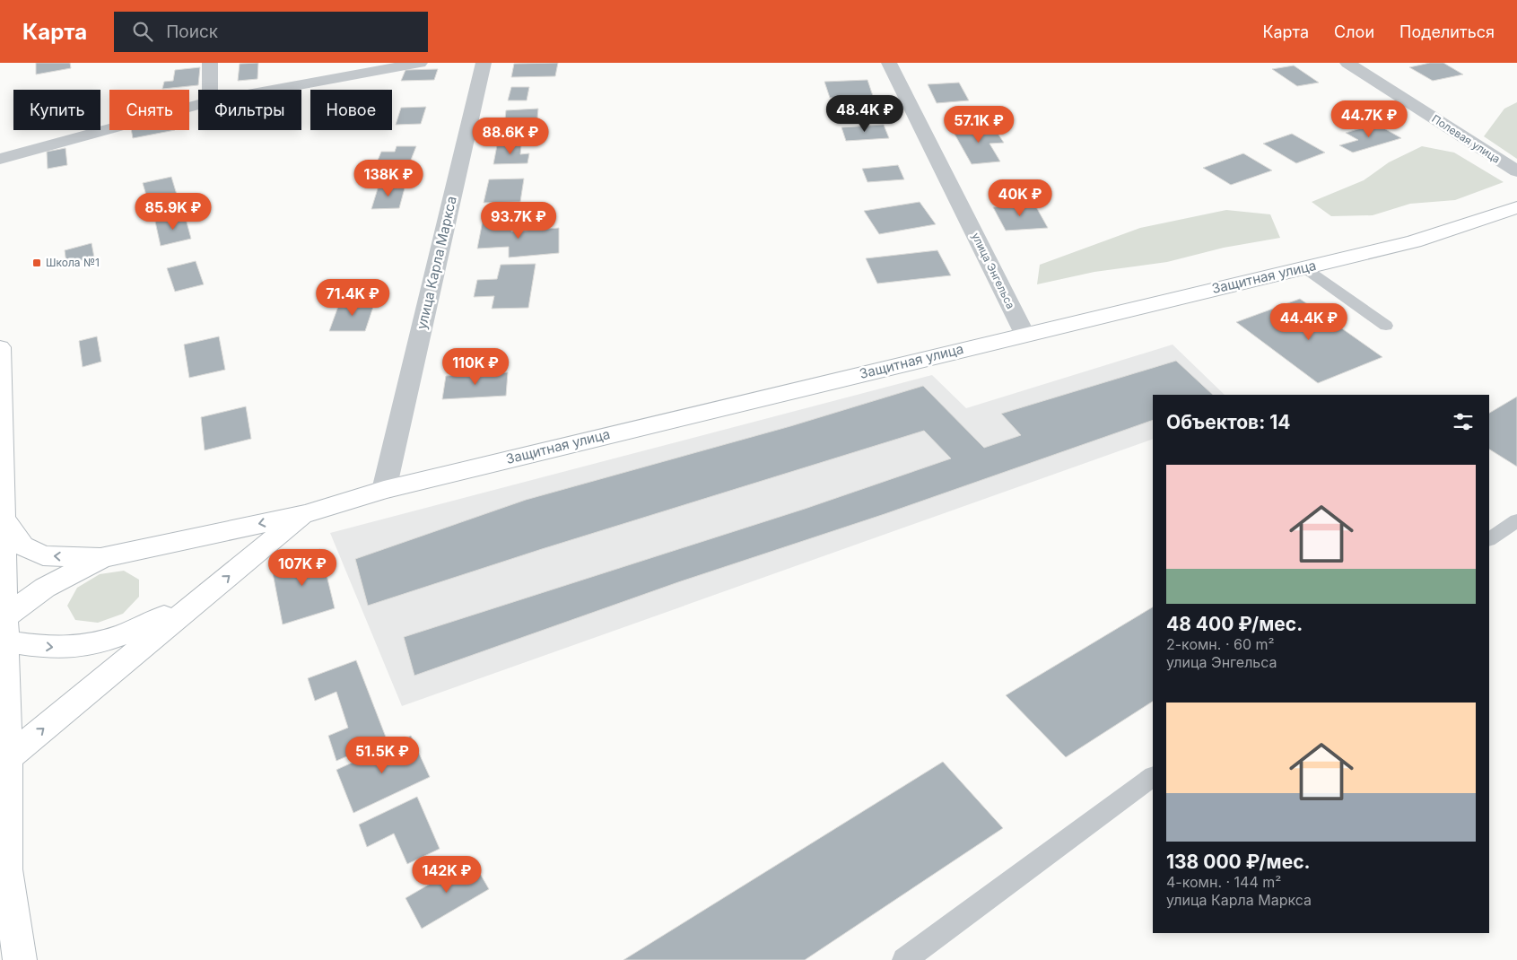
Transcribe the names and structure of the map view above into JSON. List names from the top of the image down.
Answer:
{
  "streets": {
    "main road": ["Защитная улица"],
    "street": ["Полевая улица", "улица Карла Маркса", "улица Энгельса"]
  },
  "crossings": [
    ["улица Карла Маркса", "Защитная улица"],
    ["улица Энгельса", "Защитная улица"]
  ],
  "places": {
    "transit": ["Школа №1"]
  },
  "page": {
    "header": "Карта",
    "search": "Поиск",
    "nav": ["Карта", "Слои", "Поделиться"],
    "chip": [
      "Купить",
      "Снять",
      "Фильтры",
      "Новое"
    ],
    "price": [
      "48.4K ₽",
      "44.7K ₽",
      "57.1K ₽",
      "88.6K ₽",
      "138K ₽",
      "40K ₽",
      "85.9K ₽",
      "93.7K ₽",
      "71.4K ₽",
      "44.4K ₽",
      "110K ₽",
      "107K ₽",
      "51.5K ₽",
      "142K ₽"
    ],
    "heading": "Объектов: 14",
    "list": [
      {
        "name": "48 400 ₽/мес.",
        "note": "2-комн. · 60 m² · улица Энгельса"
      },
      {
        "name": "138 000 ₽/мес.",
        "note": "4-комн. · 144 m² · улица Карла Маркса"
      }
    ]
  }
}
